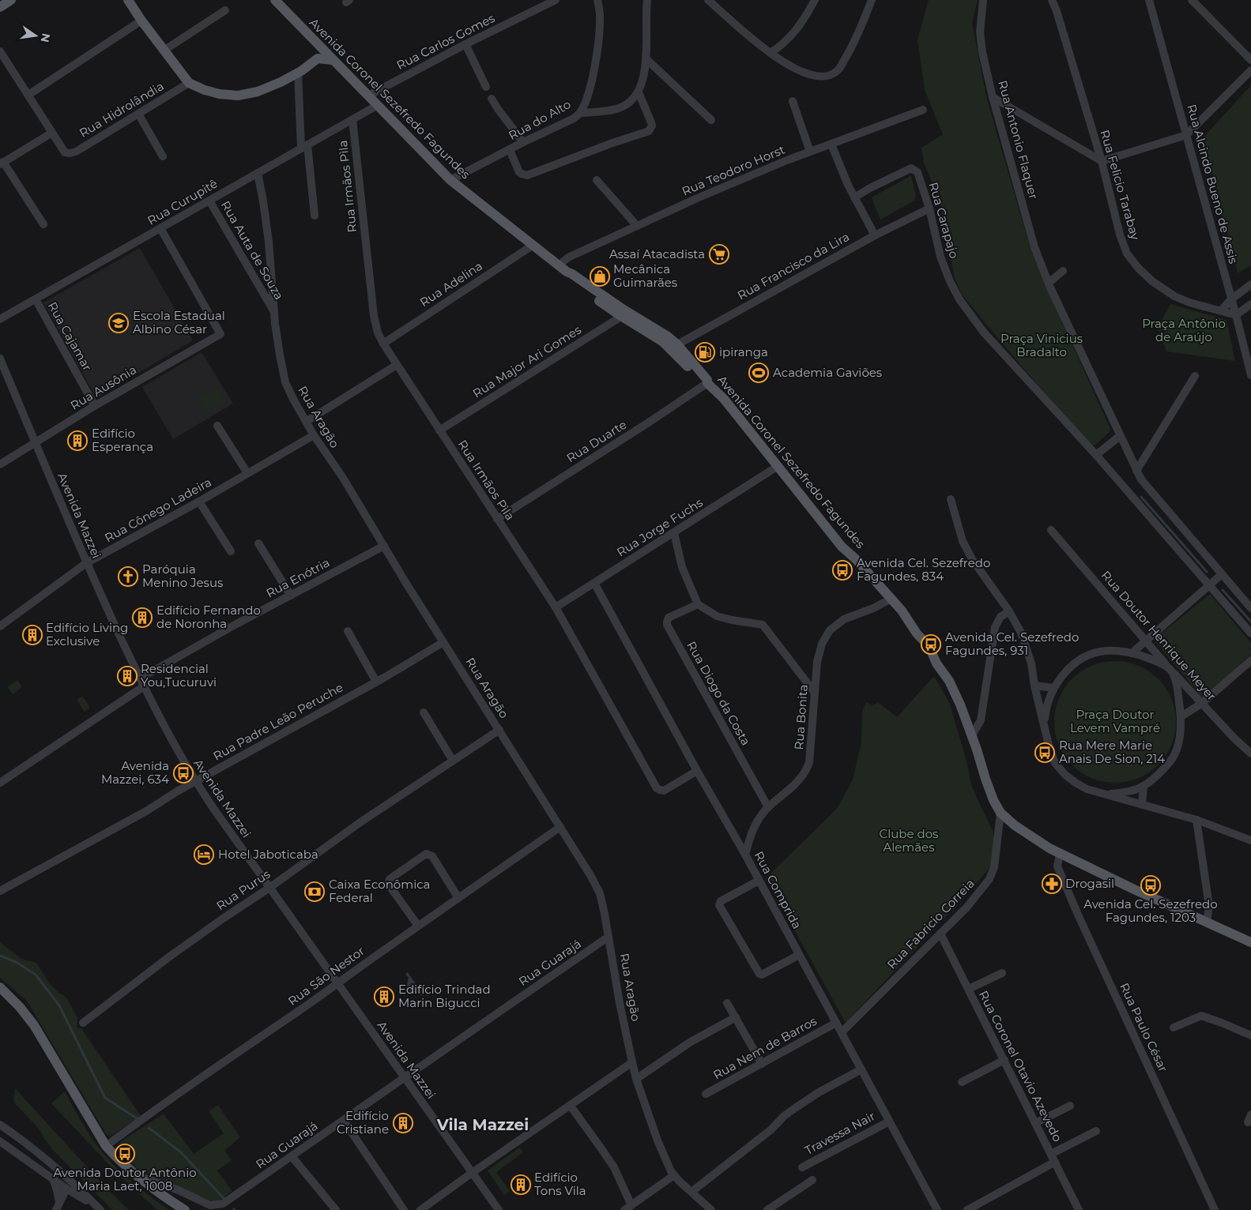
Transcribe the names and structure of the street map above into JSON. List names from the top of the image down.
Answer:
{
  "streets": {
    "main road": ["Avenida Coronel Sezefredo Fagundes"],
    "street": [
      "Rua Carlos Gomes",
      "Rua Hidrolândia",
      "Rua do Alto",
      "Rua Antonio Flaquer",
      "Rua Teodoro Horst",
      "Rua Alcindo Bueno de Assis",
      "Rua Felicio Tarabay",
      "Rua Irmãos Pìla",
      "Rua Curupitê",
      "Rua Carapajo",
      "Rua Auta de Souza",
      "Rua Francisco da Lira",
      "Rua Adelina",
      "Rua Cajamar",
      "Rua Major Ari Gomes",
      "Rua Ausônia",
      "Rua Aragão",
      "Rua Duarte",
      "Rua Cônego Ladeira",
      "Avenida Mazzei",
      "Rua Jorge Fuchs",
      "Rua Enótria",
      "Rua Doutor Henrique Meyer",
      "Rua Diogo da Costa",
      "Rua Bonita",
      "Rua Padre Leão Peruche",
      "Rua Purus",
      "Rua Comprida",
      "Rua Fabricio Correia",
      "Rua Guarajá",
      "Rua São Nestor",
      "Rua Paulo César",
      "Rua Nem de Barros",
      "Rua Coronel Otavio Azevedo",
      "Travessa Nair"
    ]
  },
  "crossings": [
    ["Rua Carlos Gomes", "Avenida Coronel Sezefredo Fagundes"],
    ["Avenida Coronel Sezefredo Fagundes", "Rua do Alto"],
    ["Avenida Coronel Sezefredo Fagundes", "Rua Teodoro Horst"],
    ["Avenida Coronel Sezefredo Fagundes", "Rua Curupitê"],
    ["Avenida Coronel Sezefredo Fagundes", "Rua Francisco da Lira"],
    ["Avenida Coronel Sezefredo Fagundes", "Rua Adelina"],
    ["Avenida Coronel Sezefredo Fagundes", "Rua Major Ari Gomes"],
    ["Avenida Coronel Sezefredo Fagundes", "Rua Duarte"],
    ["Avenida Coronel Sezefredo Fagundes", "Rua Jorge Fuchs"],
    ["Avenida Coronel Sezefredo Fagundes", "Rua Bonita"],
    ["Rua Alcindo Bueno de Assis", "Rua Felicio Tarabay"],
    ["Rua Irmãos Pìla", "Rua Curupitê"],
    ["Rua Irmãos Pìla", "Rua Adelina"],
    ["Rua Irmãos Pìla", "Rua Major Ari Gomes"],
    ["Rua Irmãos Pìla", "Rua Duarte"],
    ["Rua Irmãos Pìla", "Rua Jorge Fuchs"],
    ["Rua Irmãos Pìla", "Rua Comprida"],
    ["Rua Curupitê", "Rua Auta de Souza"],
    ["Rua Curupitê", "Rua Cajamar"],
    ["Rua Curupitê", "Rua Ausônia"],
    ["Rua Curupitê", "Rua Aragão"],
    ["Rua Carapajo", "Rua Francisco da Lira"],
    ["Rua Auta de Souza", "Rua Aragão"],
    ["Rua Cajamar", "Rua Ausônia"],
    ["Rua Ausônia", "Avenida Mazzei"],
    ["Rua Aragão", "Rua Cônego Ladeira"],
    ["Rua Aragão", "Rua Enótria"],
    ["Rua Aragão", "Rua Padre Leão Peruche"],
    ["Rua Aragão", "Rua Purus"],
    ["Rua Aragão", "Rua Guarajá"],
    ["Rua Aragão", "Rua São Nestor"],
    ["Rua Cônego Ladeira", "Avenida Mazzei"],
    ["Avenida Mazzei", "Rua Enótria"],
    ["Avenida Mazzei", "Rua Padre Leão Peruche"],
    ["Avenida Mazzei", "Rua Purus"],
    ["Avenida Mazzei", "Rua Guarajá"],
    ["Avenida Mazzei", "Rua São Nestor"],
    ["Rua Jorge Fuchs", "Rua Comprida"],
    ["Rua Diogo da Costa", "Rua Bonita"],
    ["Rua Bonita", "Rua Comprida"],
    ["Rua Comprida", "Rua Fabricio Correia"],
    ["Rua Comprida", "Rua Nem de Barros"],
    ["Rua Comprida", "Travessa Nair"],
    ["Rua Fabricio Correia", "Rua Coronel Otavio Azevedo"]
  ],
  "districts": ["Vila Mazzei"],
  "parks": [
    "Praça Antônio de Araújo",
    "Praça Vinicius Bradalto",
    "Praça Doutor Levem Vampré",
    "Clube dos Alemães"
  ],
  "places": {
    "supermarket": ["Assaí Atacadista"],
    "shop": ["Mecânica Guimarães"],
    "school or university": ["Escola Estadual Albino César"],
    "fuel station": ["ipiranga"],
    "sports": ["Academia Gaviões"],
    "building": [
      "Edifício Esperança",
      "Edifício Fernando de Noronha",
      "Edifício Living Exclusive",
      "Residencial You,Tucuruvi",
      "Edifício Trindad Marin Bigucci",
      "Edifício Cristiane",
      "Edifício Tons Vila"
    ],
    "bus stop": [
      "Avenida Cel. Sezefredo Fagundes, 834",
      "Avenida Cel. Sezefredo Fagundes, 931",
      "Rua Mere Marie Anais De Sion, 214",
      "Avenida Mazzei, 634",
      "Avenida Cel. Sezefredo Fagundes, 1203",
      "Avenida Doutor Antônio Maria Laet, 1008"
    ],
    "church": ["Paróquia Menino Jesus"],
    "hotel": ["Hotel Jaboticaba"],
    "pharmacy": ["Drogasil"],
    "bank": ["Caixa Econômica Federal"]
  },
  "north": "right"
}
